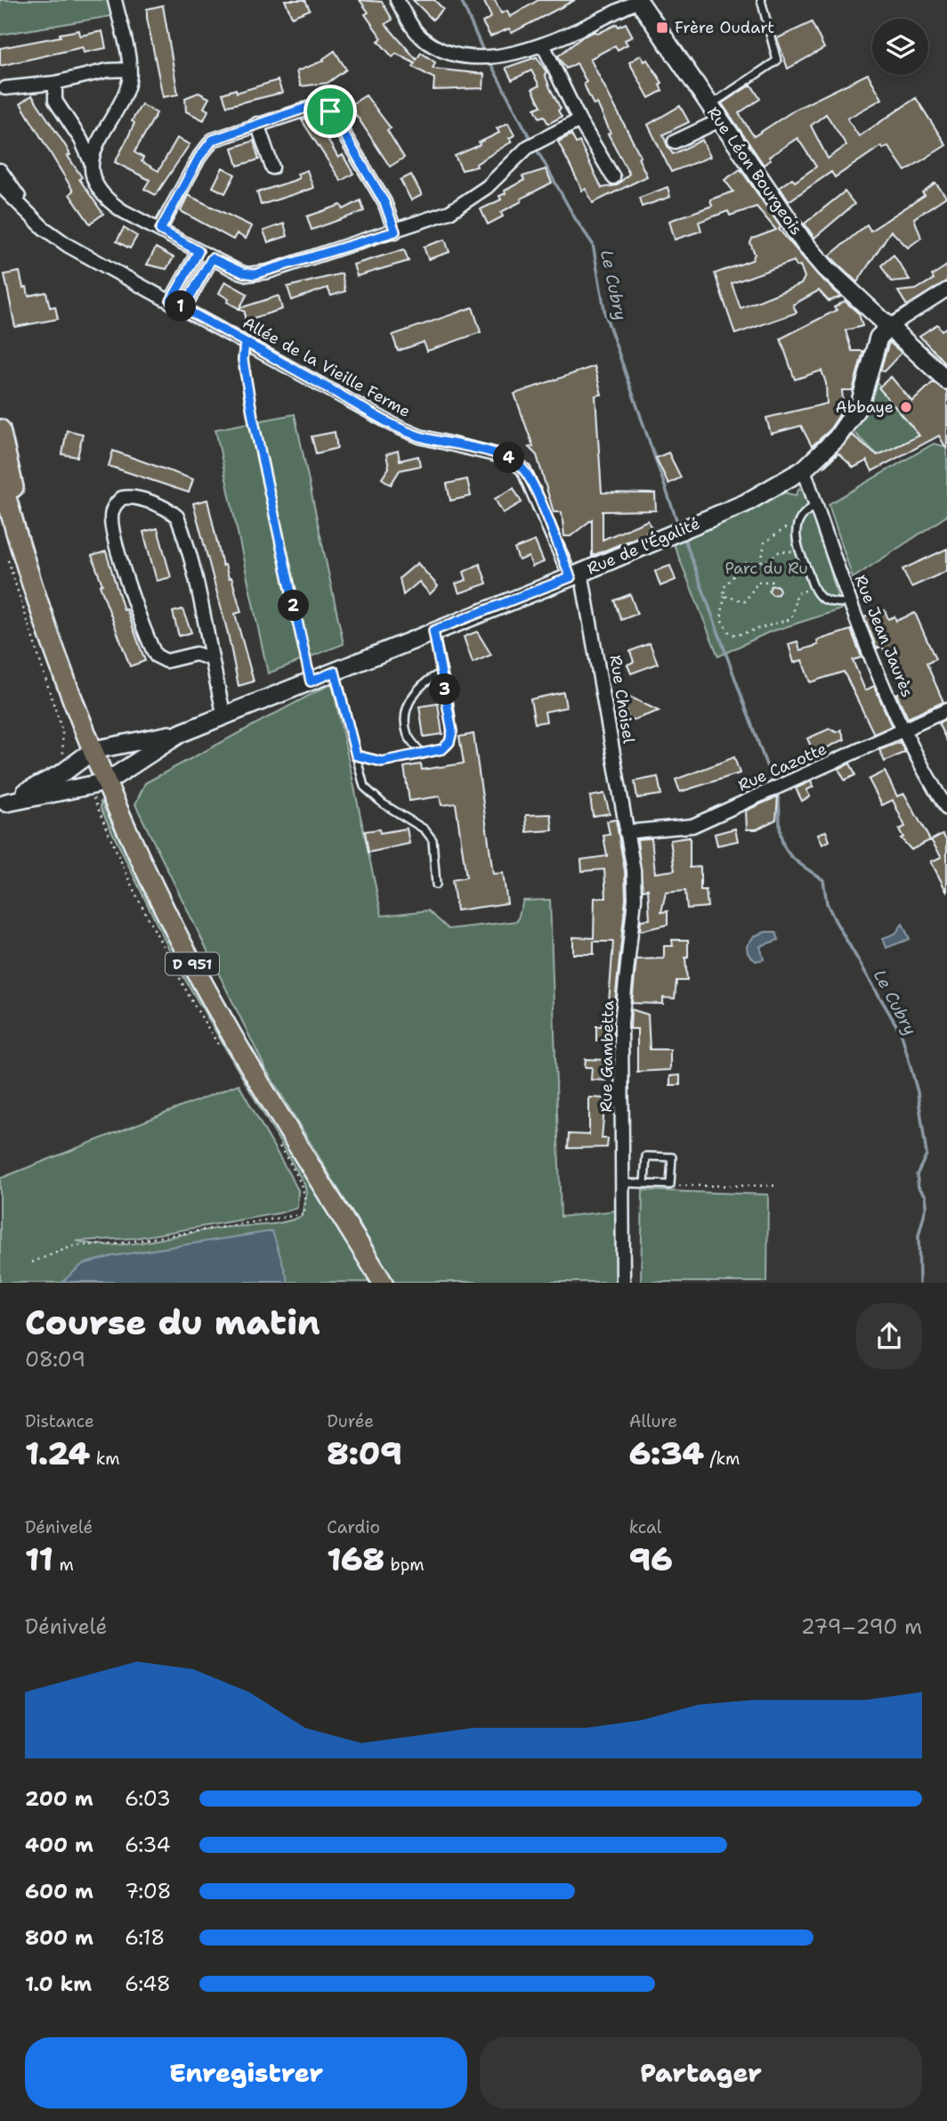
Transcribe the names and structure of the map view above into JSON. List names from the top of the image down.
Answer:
{
  "streets": {
    "main road": ["D 951"],
    "street": [
      "Rue Léon Bourgeois",
      "Allée de la Vieille Ferme",
      "Rue de l'Égalité",
      "Rue Jean Jaurès",
      "Rue Choisel",
      "Rue Cazotte",
      "Rue Gambetta"
    ]
  },
  "crossings": [
    ["Rue Léon Bourgeois", "Rue de l'Égalité"],
    ["Allée de la Vieille Ferme", "Rue de l'Égalité"],
    ["Allée de la Vieille Ferme", "Rue Choisel"],
    ["Rue de l'Égalité", "Rue Jean Jaurès"],
    ["Rue de l'Égalité", "Rue Choisel"],
    ["Rue de l'Égalité", "D 951"],
    ["Rue Jean Jaurès", "Rue Cazotte"],
    ["Rue Choisel", "Rue Cazotte"],
    ["Rue Choisel", "Rue Gambetta"],
    ["Rue Cazotte", "Rue Gambetta"]
  ],
  "water": ["Le Cubry"],
  "parks": ["Parc du Ru"],
  "places": {
    "transit": ["Frère Oudart"],
    "other": ["Abbaye"]
  },
  "page": {
    "pins": [
      "1",
      "4",
      "2",
      "3"
    ],
    "heading": ["Course du matin", "08:09"],
    "stats": [
      ["Distance", "1.24 km"],
      ["Durée", "8:09"],
      ["Allure", "6:34 /km"],
      ["Dénivelé", "11 m"],
      ["Cardio", "168 bpm"],
      ["kcal", "96"]
    ],
    "chart": ["Dénivelé", "279–290 m"],
    "list": [
      {
        "name": "200 m",
        "note": "6:03"
      },
      {
        "name": "400 m",
        "note": "6:34"
      },
      {
        "name": "600 m",
        "note": "7:08"
      },
      {
        "name": "800 m",
        "note": "6:18"
      },
      {
        "name": "1.0 km",
        "note": "6:48"
      }
    ],
    "buttons": ["Enregistrer", "Partager"]
  }
}
